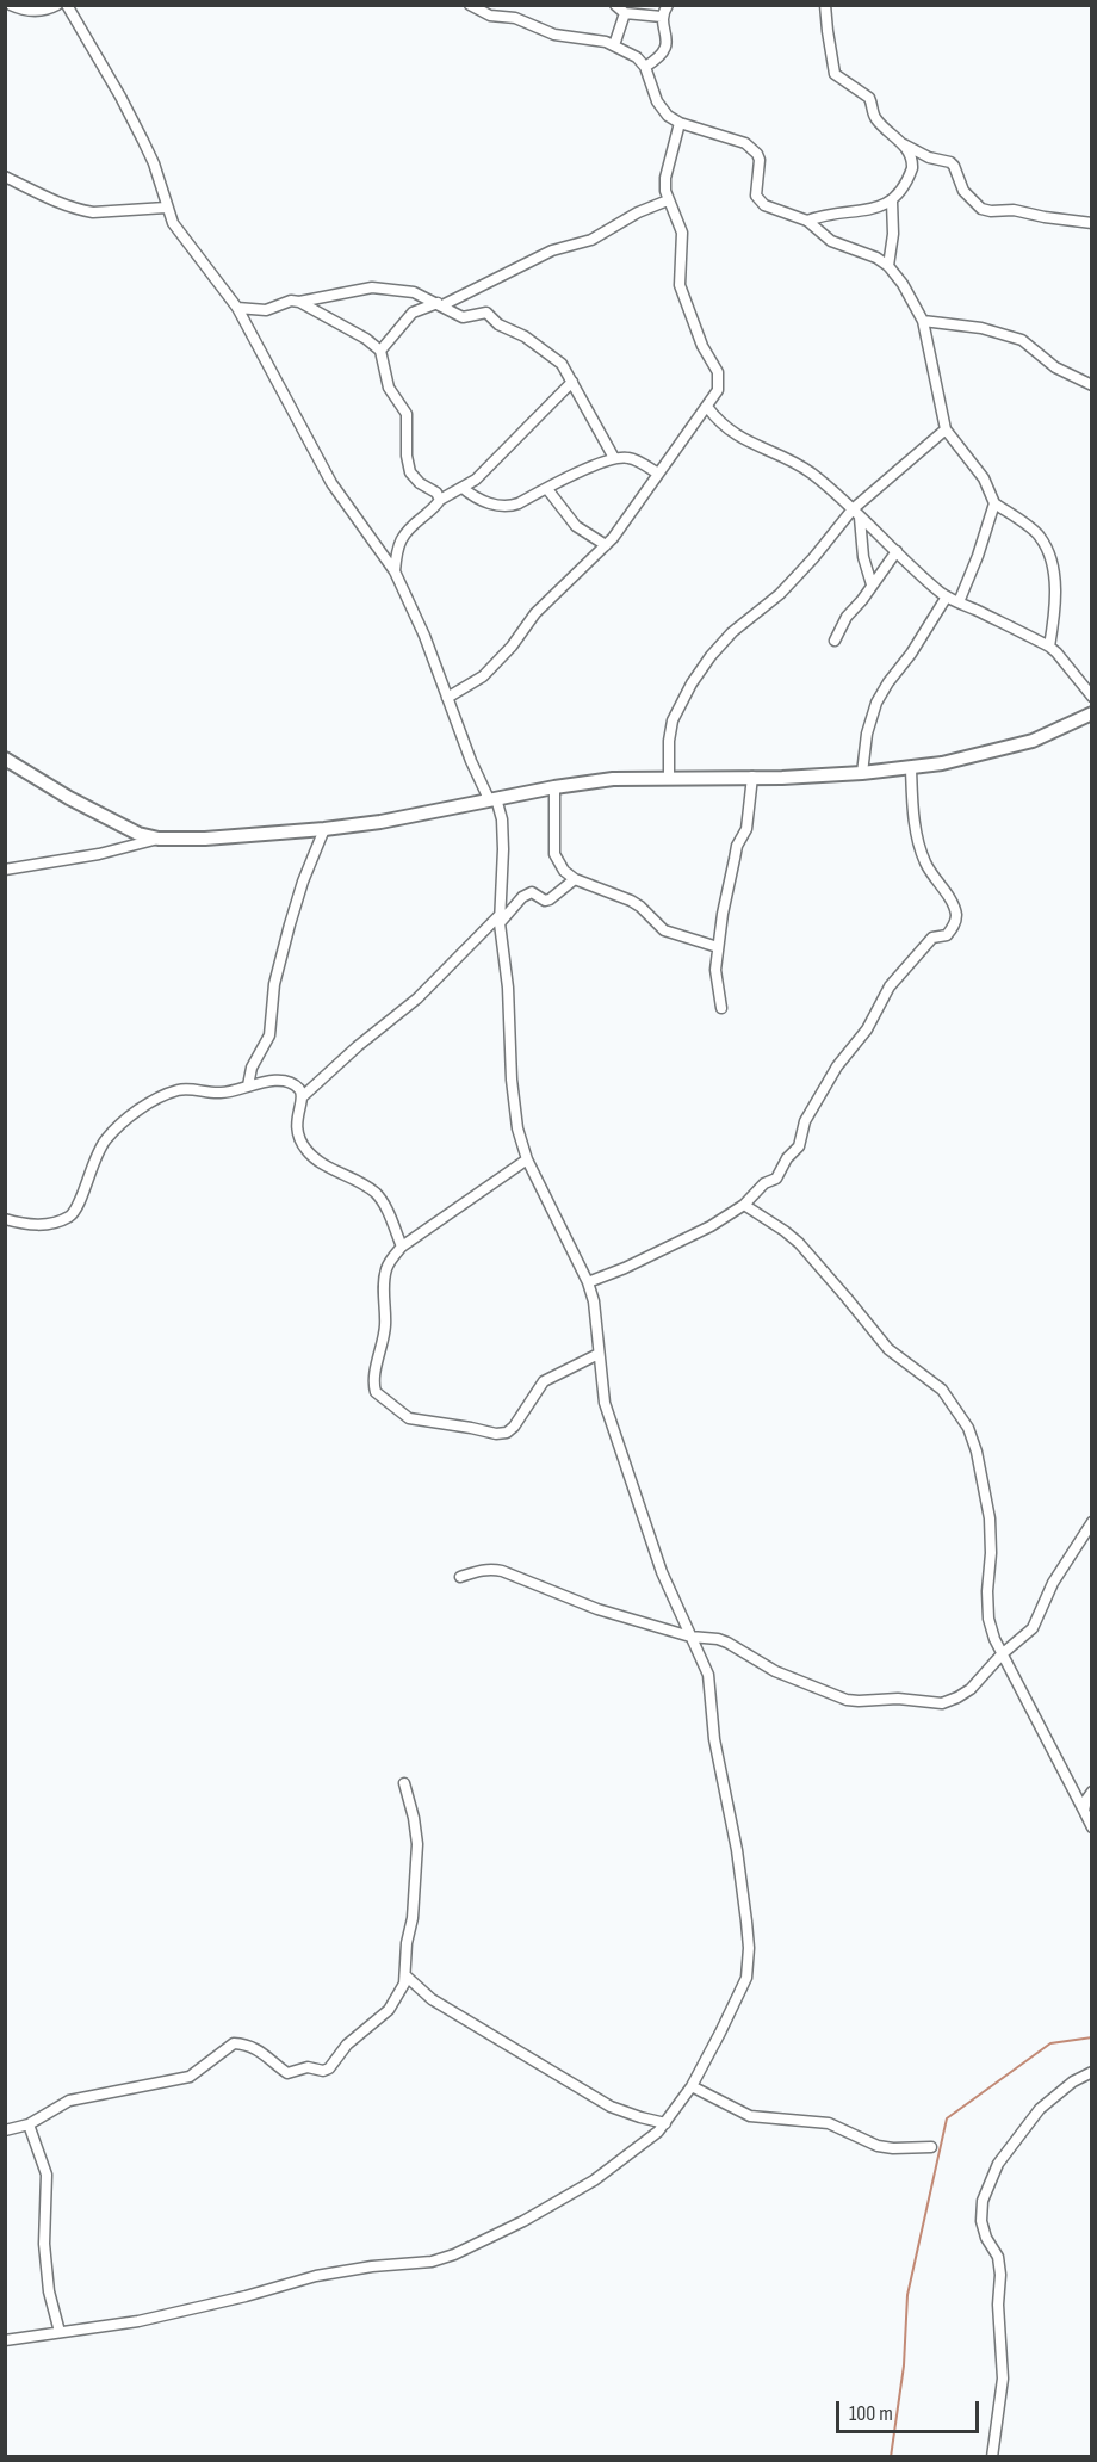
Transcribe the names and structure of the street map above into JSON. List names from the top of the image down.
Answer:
{
  "scale_bar": "100 m"
}
